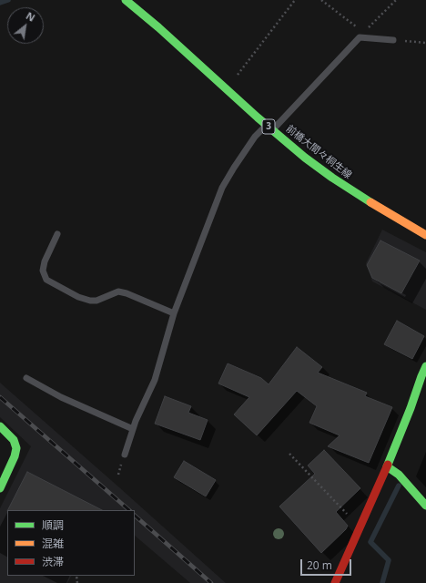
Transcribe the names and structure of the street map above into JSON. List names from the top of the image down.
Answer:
{
  "streets": {
    "main road": ["3", "前橋大間々桐生線"]
  },
  "legend": ["順調", "混雑", "渋滞"],
  "scale_bar": "20 m",
  "north": "top right"
}
